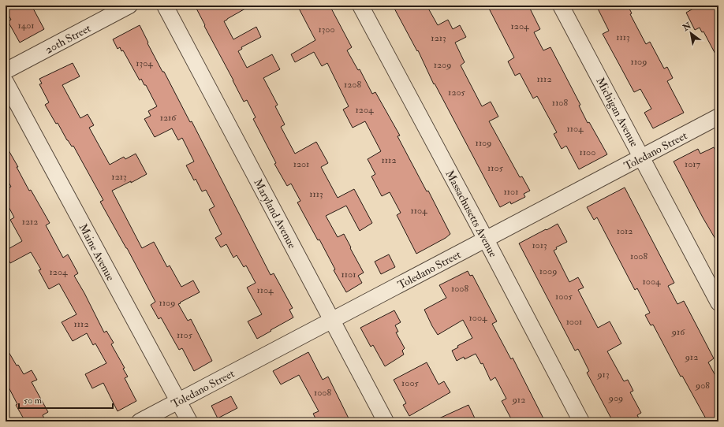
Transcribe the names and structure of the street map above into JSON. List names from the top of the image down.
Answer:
{
  "streets": {
    "street": [
      "20th Street",
      "Michigan Avenue",
      "Toledano Street",
      "Maryland Avenue",
      "Massachusetts Avenue",
      "Maine Avenue"
    ]
  },
  "crossings": [
    ["Michigan Avenue", "Toledano Street"],
    ["Toledano Street", "Maryland Avenue"],
    ["Toledano Street", "Massachusetts Avenue"],
    ["Toledano Street", "Maine Avenue"]
  ],
  "house_numbers": [
    "1401",
    "1204",
    "1300",
    "1113",
    "1213",
    "1109",
    "1304",
    "1209",
    "1112",
    "1208",
    "1205",
    "1108",
    "1204",
    "1216",
    "1104",
    "1109",
    "1100",
    "1112",
    "1201",
    "1017",
    "1105",
    "1213",
    "1101",
    "1113",
    "1104",
    "1212",
    "1012",
    "1013",
    "1008",
    "1009",
    "1204",
    "1101",
    "1004",
    "1008",
    "1104",
    "1005",
    "1109",
    "1004",
    "1001",
    "1112",
    "916",
    "1105",
    "912",
    "913",
    "1005",
    "908",
    "1008",
    "909",
    "912"
  ],
  "scale_bar": "50 m",
  "north": "top left"
}
